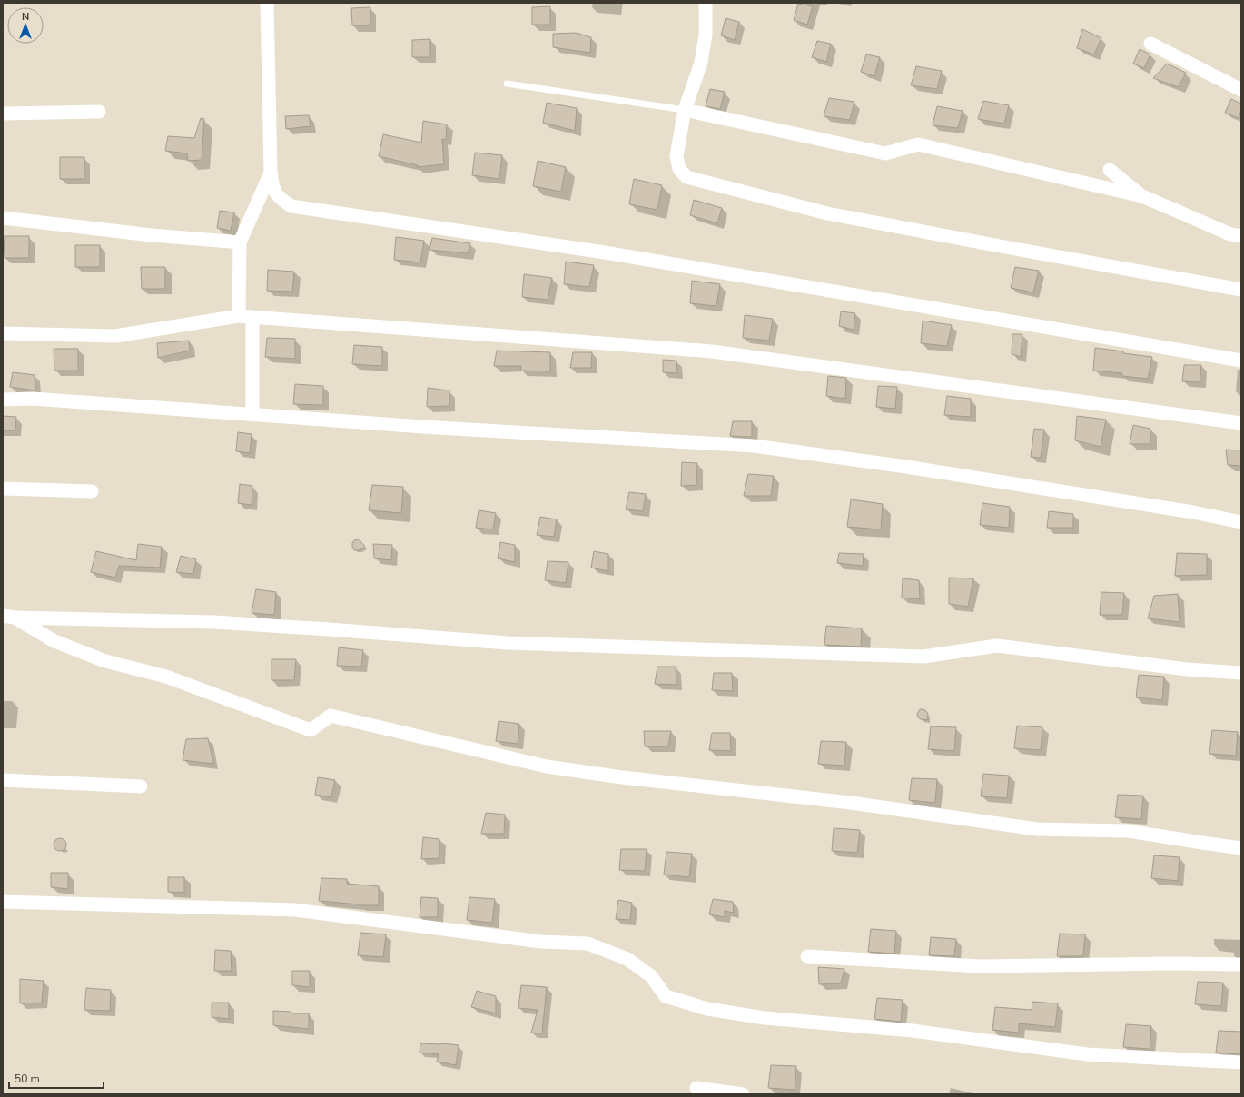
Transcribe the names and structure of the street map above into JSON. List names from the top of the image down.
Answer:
{
  "scale_bar": "50 m",
  "north": "top"
}
